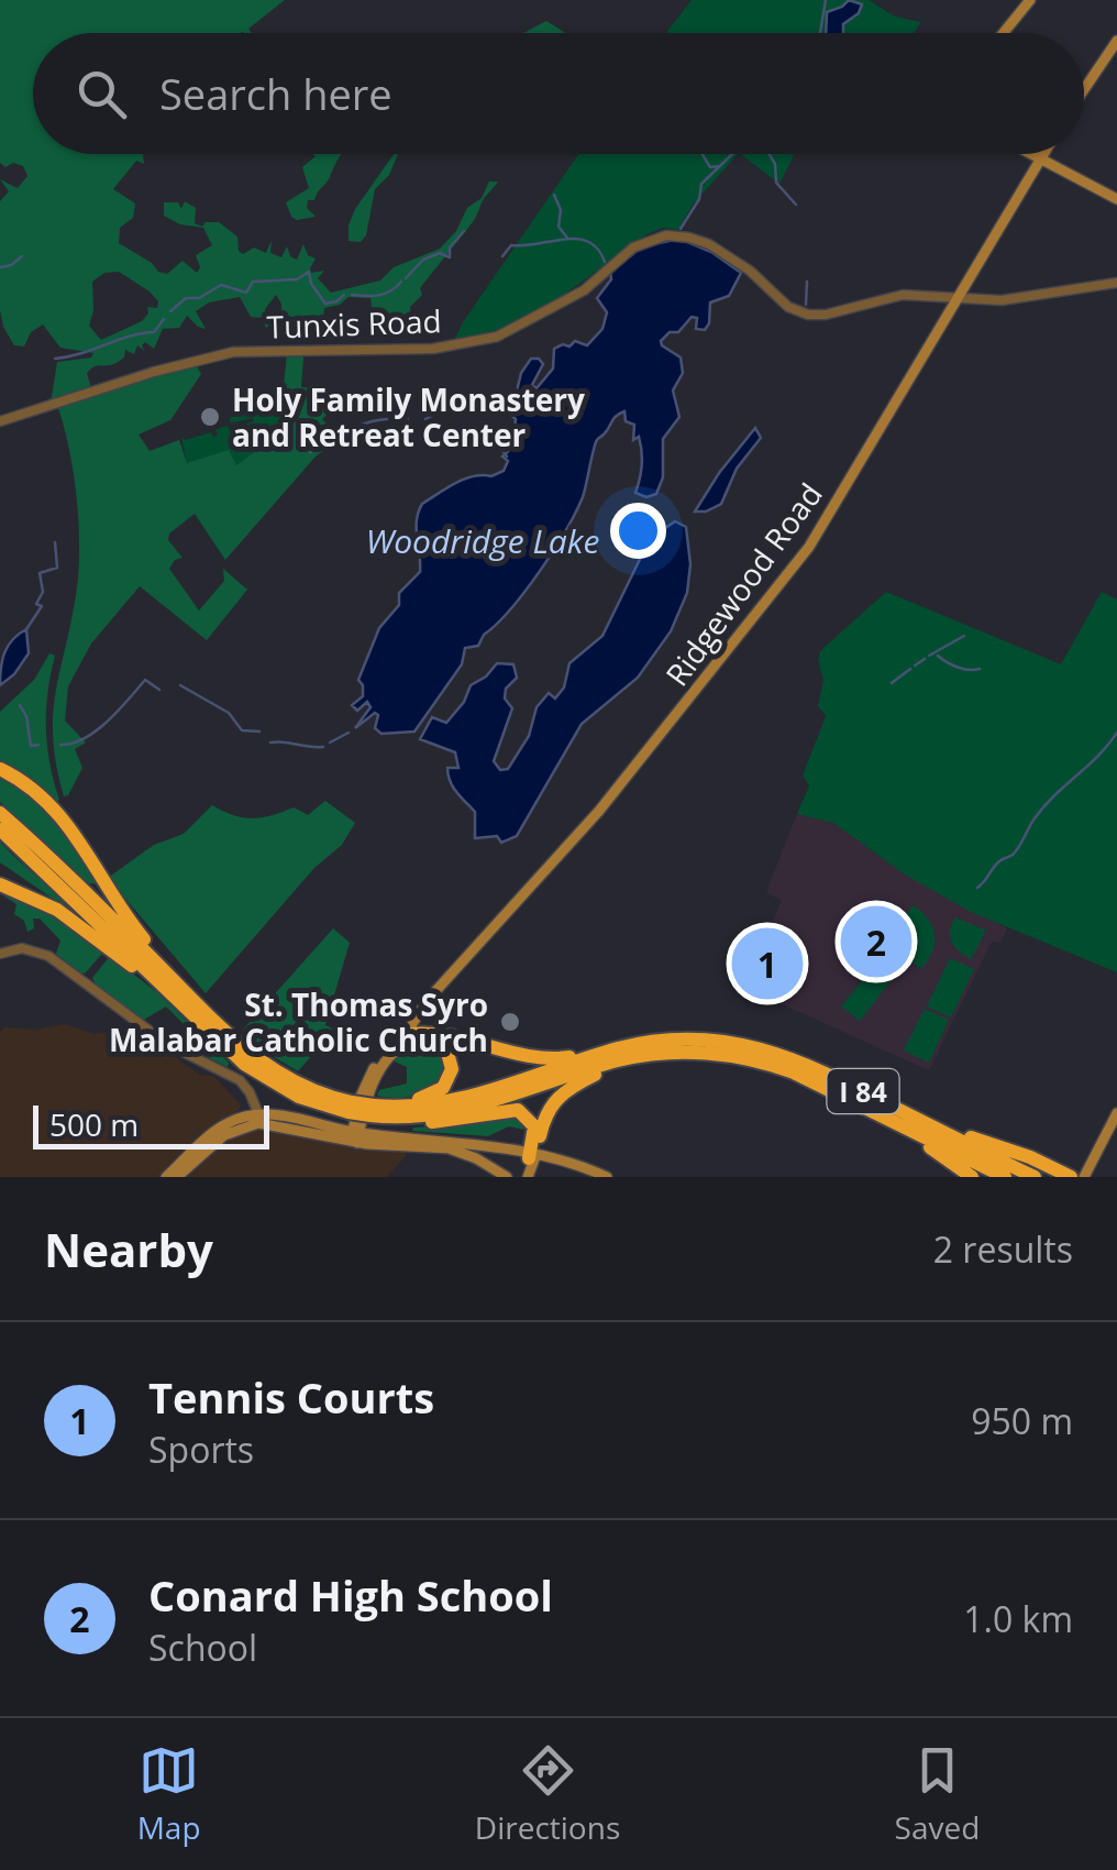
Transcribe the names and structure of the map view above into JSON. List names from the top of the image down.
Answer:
{
  "streets": {
    "highway": ["I 84"],
    "main road": ["Ridgewood Road"],
    "street": ["Tunxis Road"]
  },
  "crossings": [
    ["Tunxis Road", "Ridgewood Road"],
    ["Ridgewood Road", "I 84"]
  ],
  "water": ["Woodridge Lake"],
  "places": ["Holy Family Monastery and Retreat Center", "St. Thomas Syro Malabar Catholic Church"],
  "scale_bar": "500 m",
  "page": {
    "search": "Search here",
    "pins": ["2", "1"],
    "scale": "500 m",
    "heading": ["Nearby", "2 results"],
    "list": [
      {
        "mark": "1",
        "name": "Tennis Courts",
        "note": "Sports",
        "value": "950 m"
      },
      {
        "mark": "2",
        "name": "Conard High School",
        "note": "School",
        "value": "1.0 km"
      }
    ],
    "nav": ["Map", "Directions", "Saved"]
  }
}
